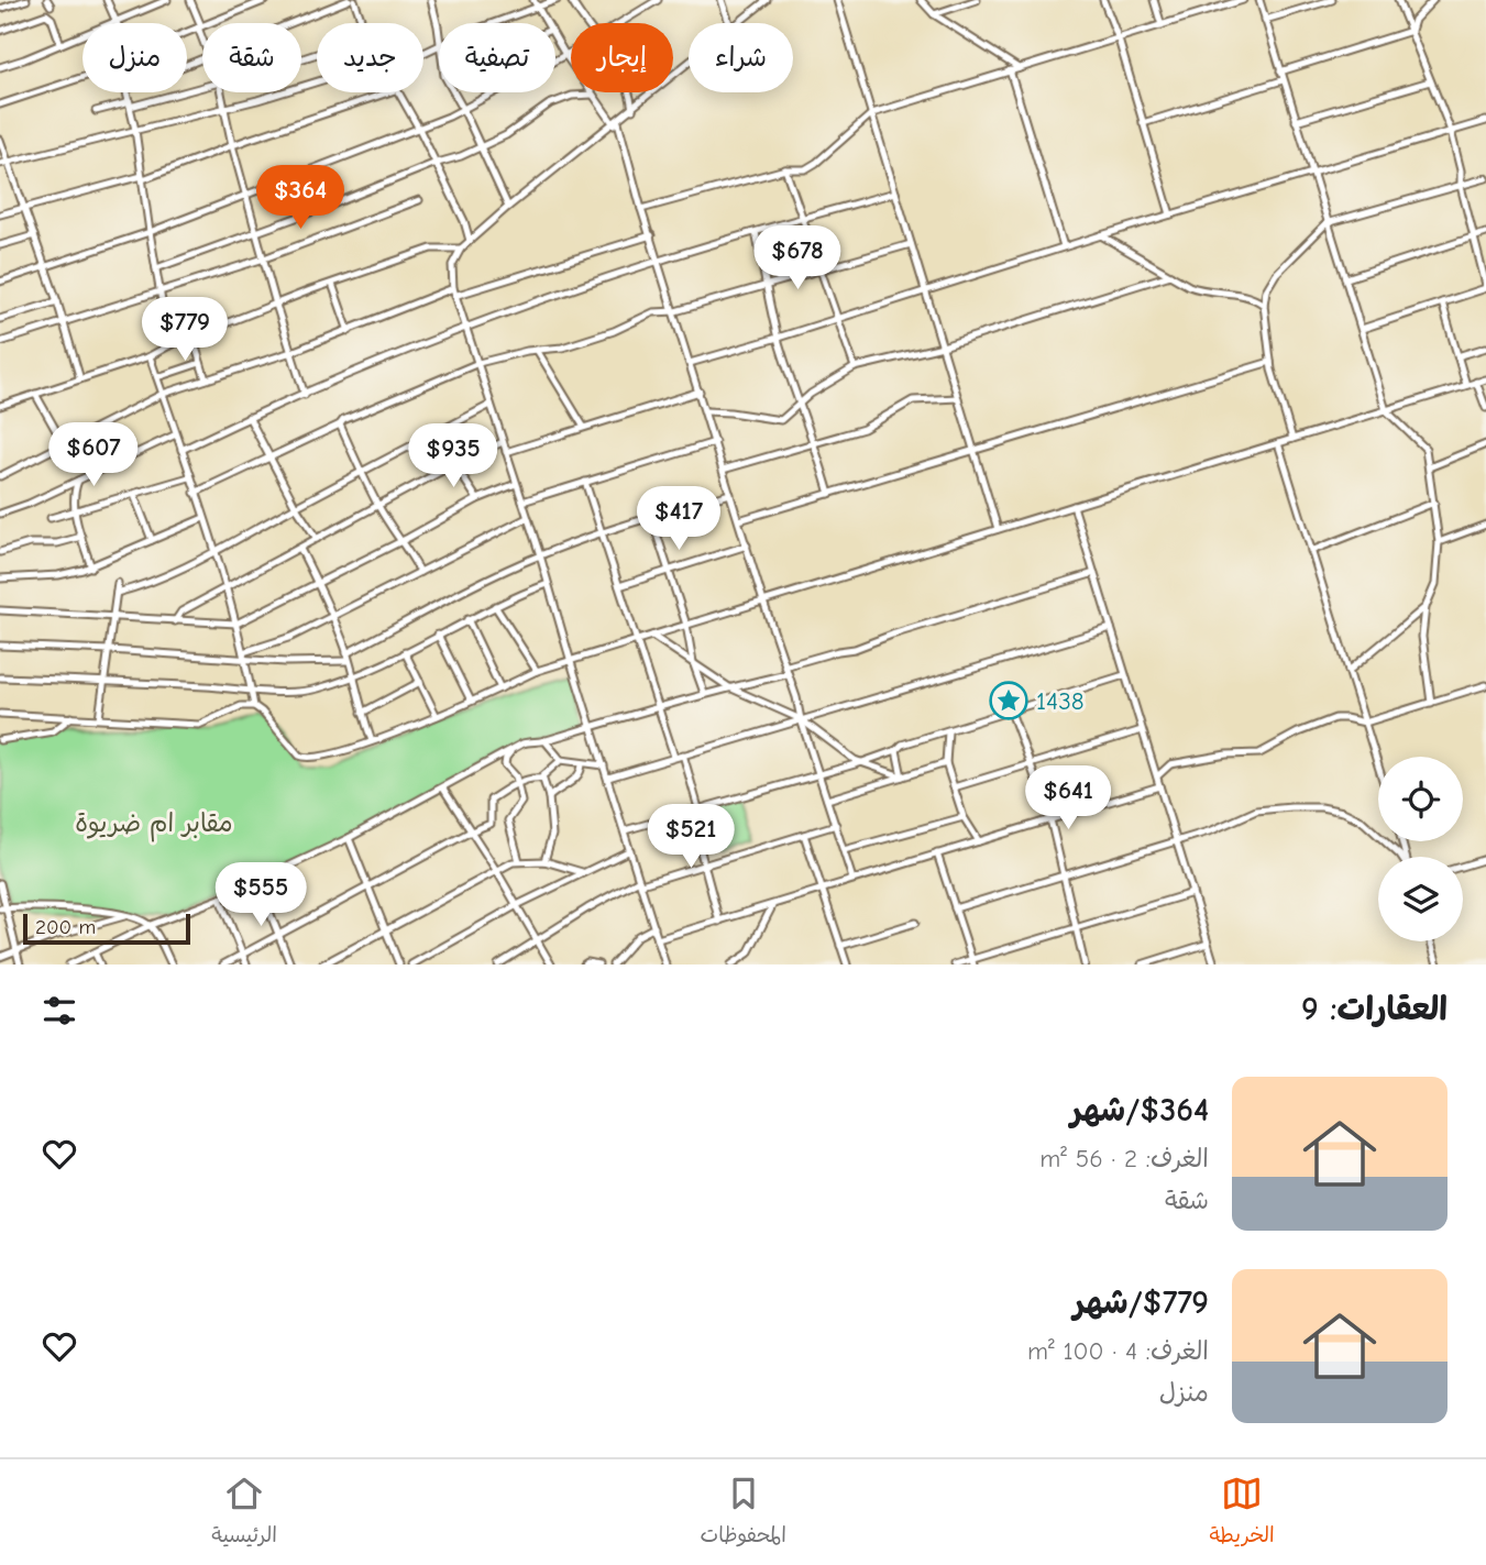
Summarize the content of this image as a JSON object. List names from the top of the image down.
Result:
{
  "parks": ["مقابر ام ضريوة"],
  "places": {
    "place": ["1438"]
  },
  "scale_bar": "200 m",
  "page": {
    "chip": [
      "شراء",
      "إيجار",
      "تصفية",
      "جديد",
      "شقة",
      "منزل"
    ],
    "price": [
      "$364",
      "$678",
      "$779",
      "$607",
      "$935",
      "$417",
      "$641",
      "$521",
      "$555"
    ],
    "scale": "200 m",
    "heading": "العقارات: 9",
    "list": [
      {
        "name": "$364/شهر",
        "note": "الغرف: 2 · 56 m² · شقة"
      },
      {
        "name": "$779/شهر",
        "note": "الغرف: 4 · 100 m² · منزل"
      }
    ],
    "tabs": ["الخريطة", "المحفوظات", "الرئيسية"]
  }
}
